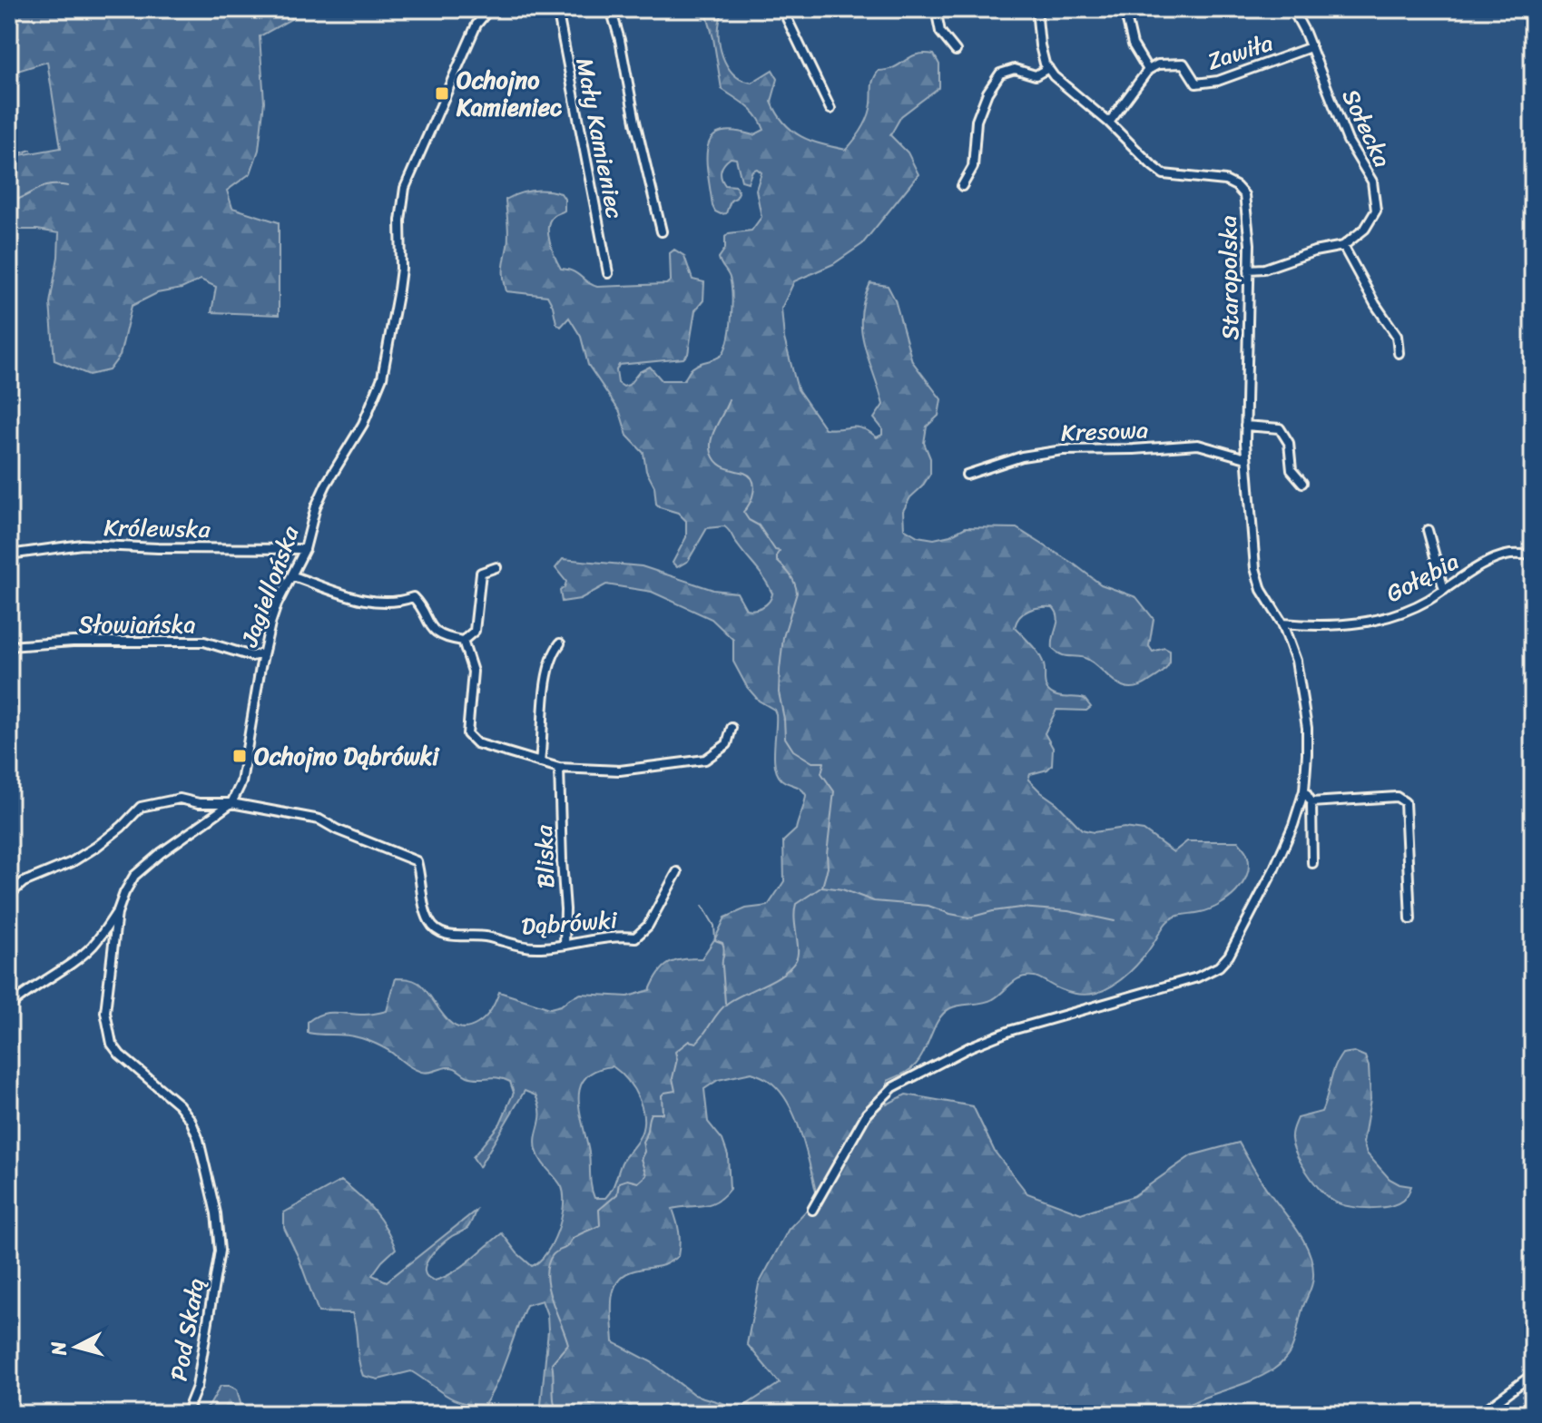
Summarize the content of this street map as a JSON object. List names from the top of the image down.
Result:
{
  "streets": {
    "street": [
      "Zawiła",
      "Sołecka",
      "Mały Kamieniec",
      "Staropolska",
      "Kresowa",
      "Królewska",
      "Gołębia",
      "Jagiellońska",
      "Słowiańska",
      "Bliska",
      "Dąbrówki",
      "Pod Skałą"
    ]
  },
  "crossings": [
    ["Zawiła", "Sołecka"],
    ["Staropolska", "Kresowa"],
    ["Staropolska", "Gołębia"],
    ["Królewska", "Jagiellońska"],
    ["Jagiellońska", "Słowiańska"],
    ["Jagiellońska", "Dąbrówki"],
    ["Bliska", "Dąbrówki"]
  ],
  "places": {
    "transit": ["Ochojno Kamieniec", "Ochojno Dąbrówki"]
  },
  "north": "left"
}
